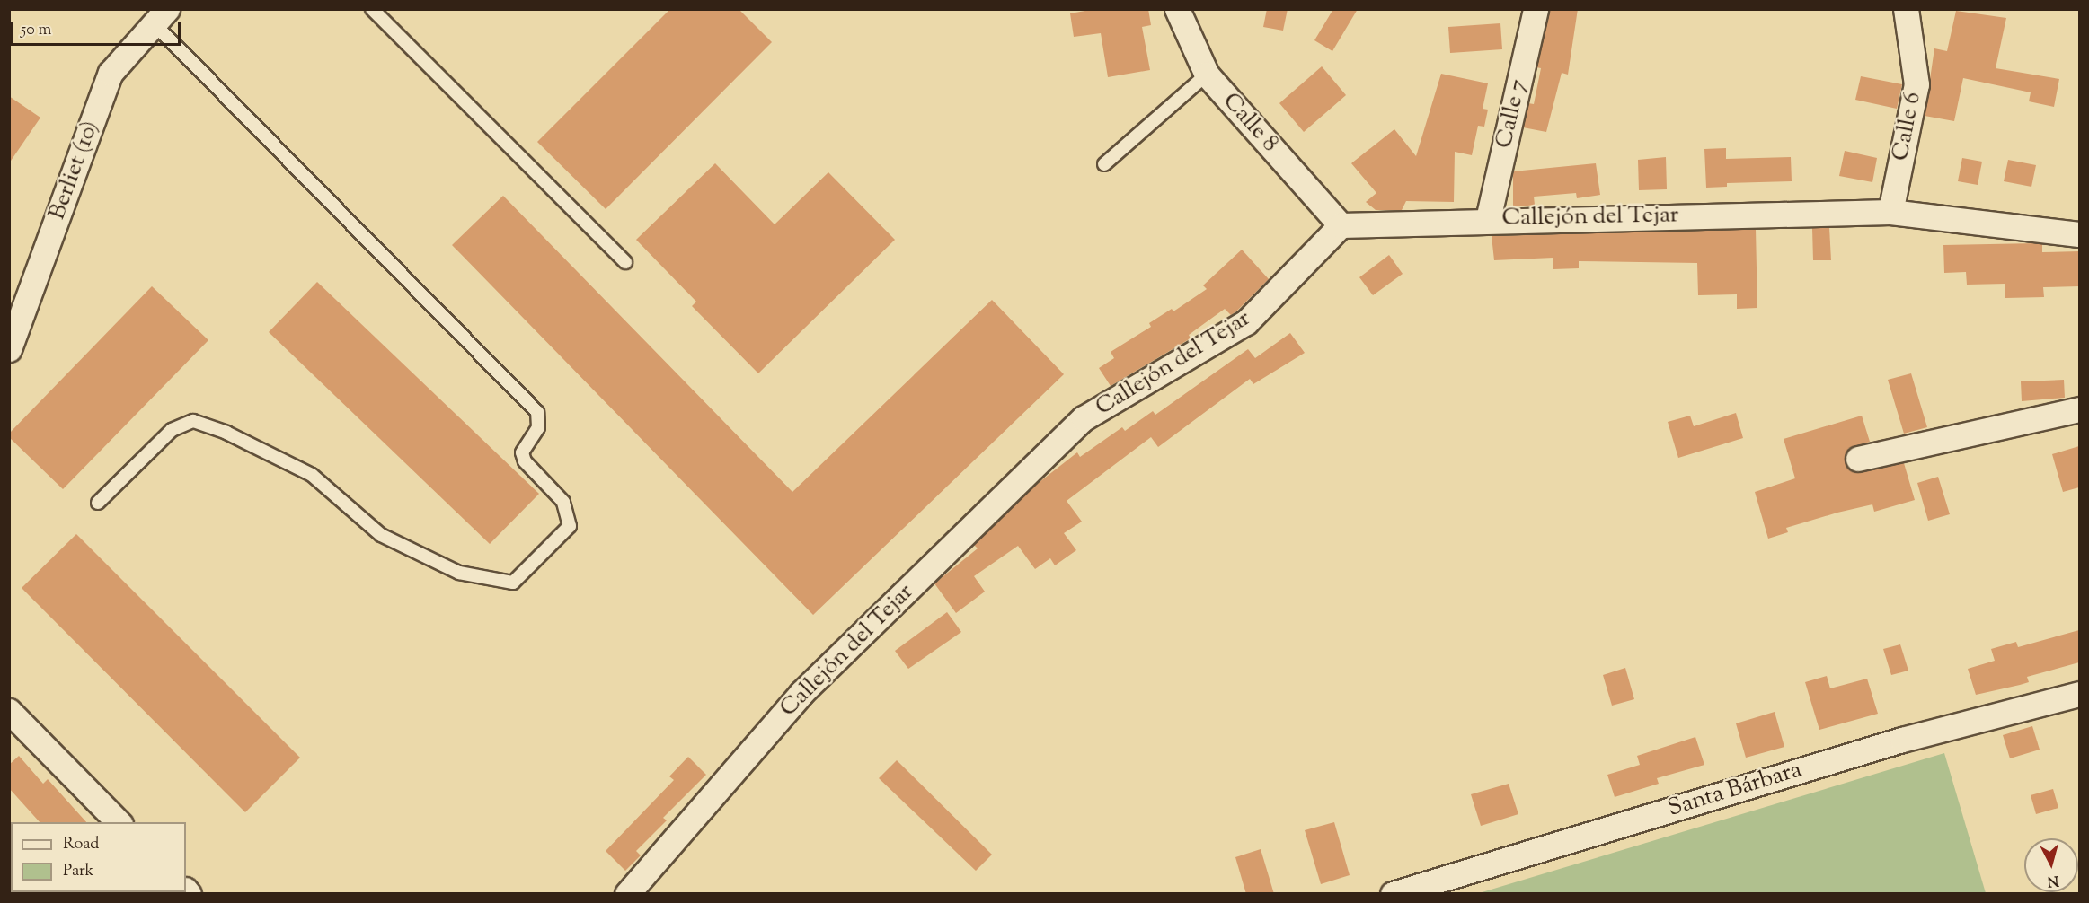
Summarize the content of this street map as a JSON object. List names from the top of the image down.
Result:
{
  "streets": {
    "street": [
      "Calle 7",
      "Calle 8",
      "Calle 6",
      "Berliet (10)",
      "Callejón del Tejar",
      "Santa Bárbara"
    ]
  },
  "crossings": [
    ["Calle 7", "Callejón del Tejar"],
    ["Calle 8", "Callejón del Tejar"],
    ["Calle 6", "Callejón del Tejar"]
  ],
  "legend": ["Road", "Park"],
  "scale_bar": "50 m",
  "north": "bottom"
}
